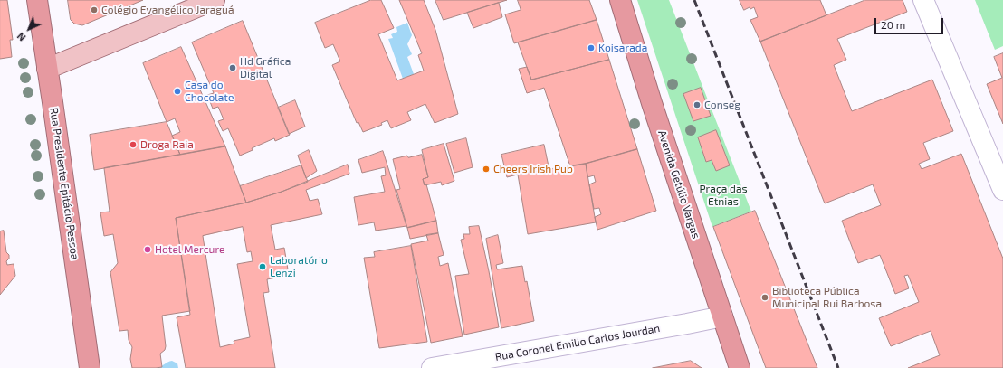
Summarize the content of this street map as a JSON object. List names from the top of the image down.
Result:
{
  "streets": {
    "highway": ["Rua Presidente Epitácio Pessoa", "Avenida Getúlio Vargas"],
    "street": ["Rua Coronel Emilio Carlos Jourdan"]
  },
  "crossings": [
    ["Avenida Getúlio Vargas", "Rua Coronel Emilio Carlos Jourdan"]
  ],
  "parks": ["Praça das Etnias"],
  "places": [
    "Colégio Evangélico Jaraguá",
    "Koisarada",
    "Hd Gráfica Digital",
    "Casa do Chocolate",
    "Conseg",
    "Droga Raia",
    "Cheers Irish Pub",
    "Hotel Mercure",
    "Laboratório Lenzi",
    "Biblioteca Pública Municipal Rui Barbosa"
  ],
  "scale_bar": "20 m",
  "north": "bottom left"
}
